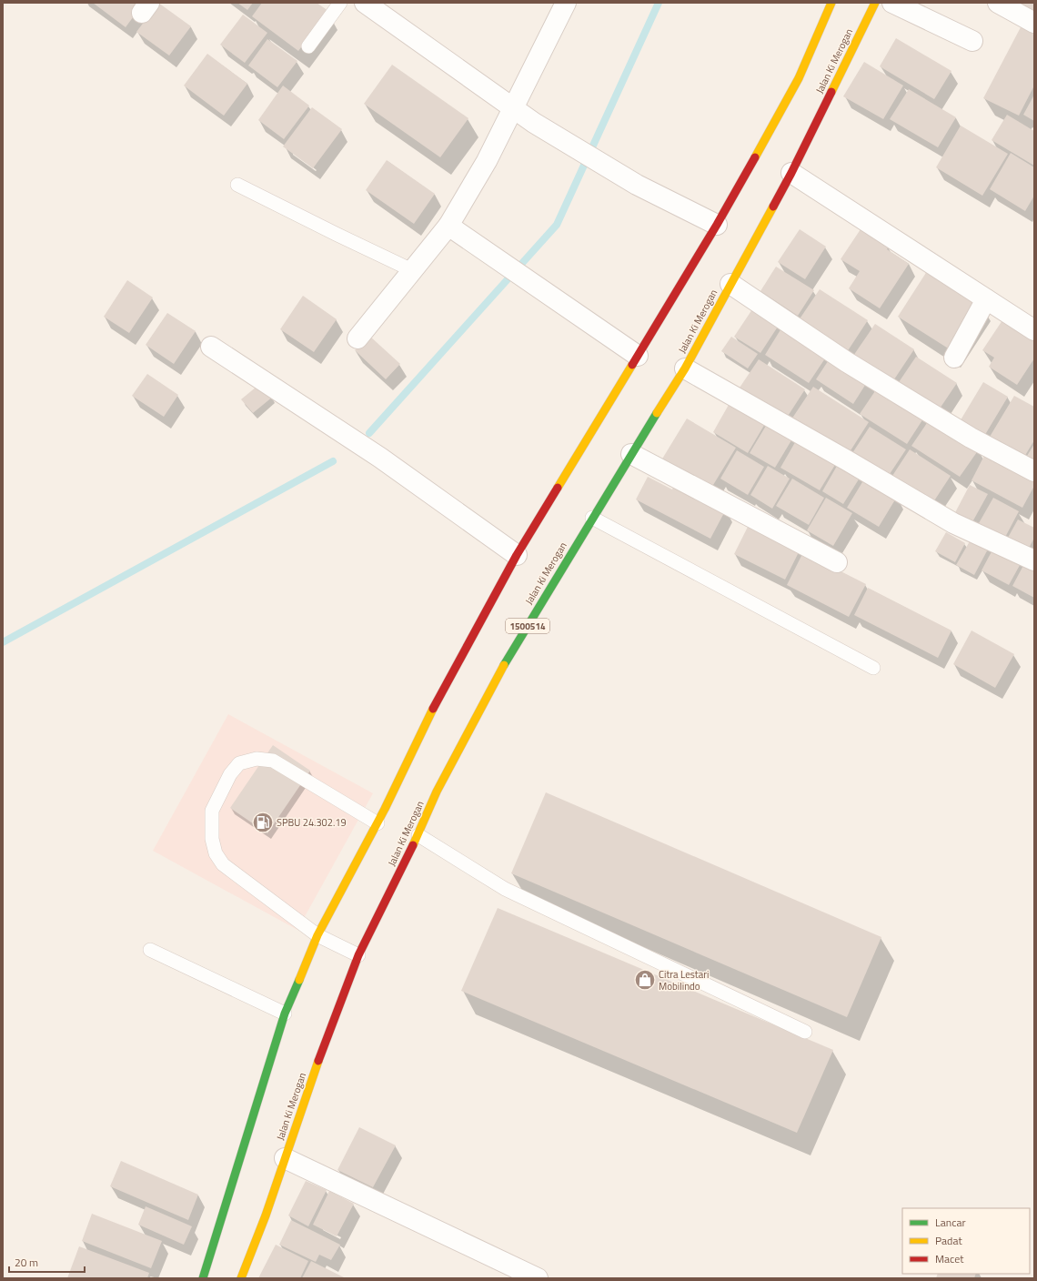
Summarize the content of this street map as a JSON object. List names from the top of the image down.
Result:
{
  "streets": {
    "highway": ["Jalan Ki Merogan", "1500514"]
  },
  "places": {
    "fuel station": ["SPBU 24.302.19"],
    "shop": ["Citra Lestari Mobilindo"]
  },
  "legend": ["Lancar", "Padat", "Macet"],
  "scale_bar": "20 m"
}
